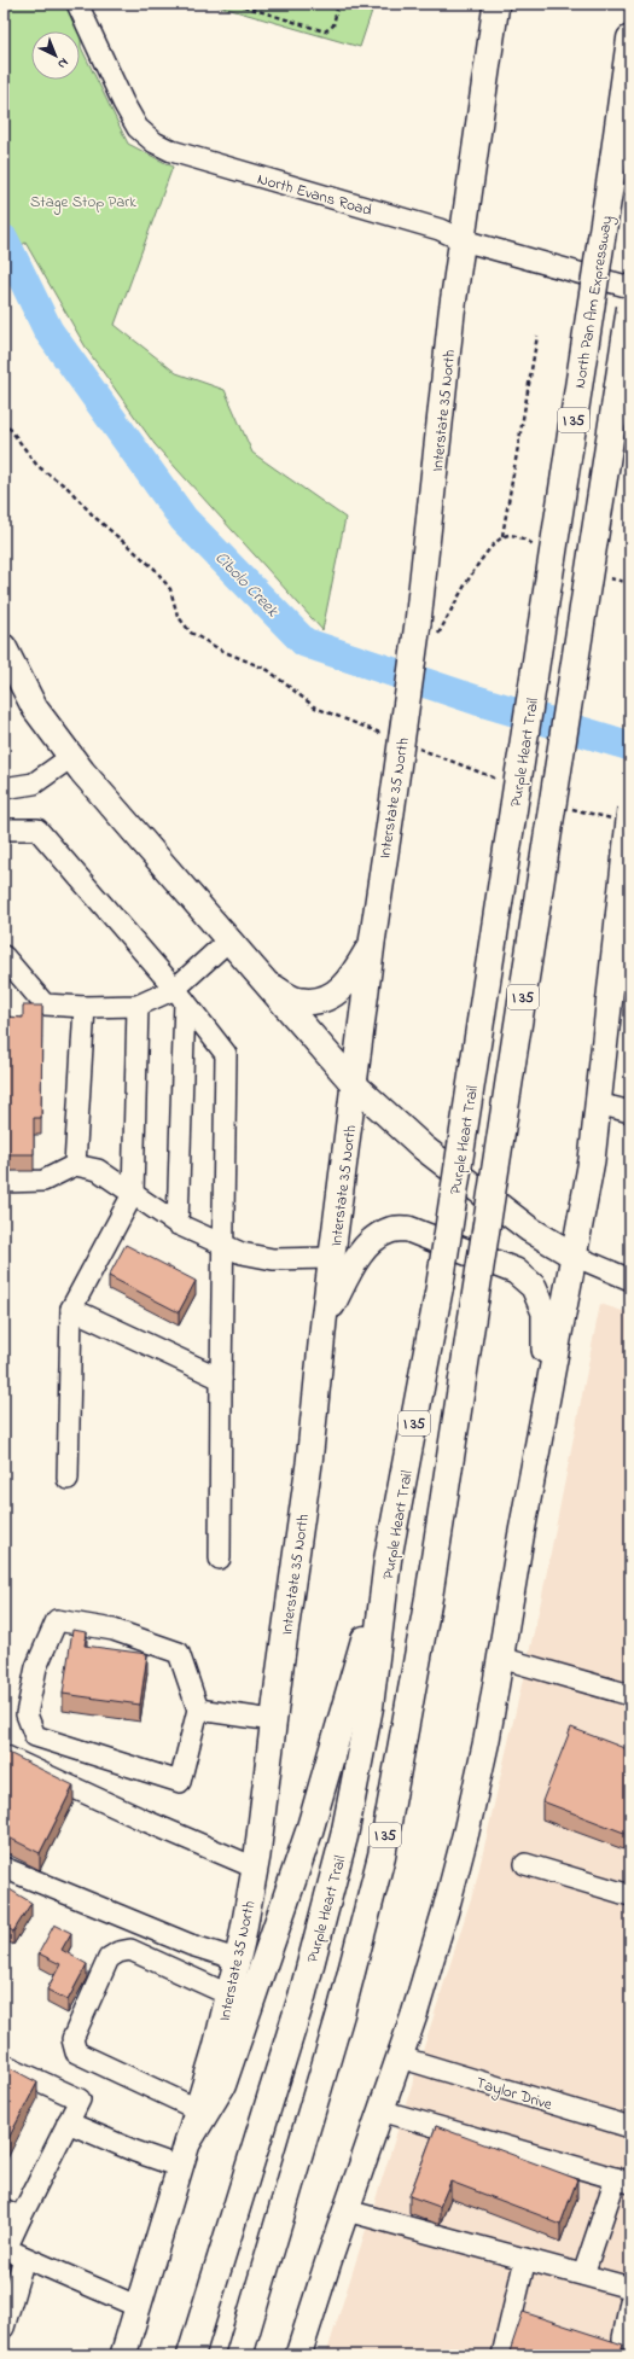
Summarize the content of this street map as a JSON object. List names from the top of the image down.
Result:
{
  "streets": {
    "highway": ["North Pan Am Expressway", "I 35", "Purple Heart Trail"],
    "main road": ["Interstate 35 North"],
    "street": ["North Evans Road", "Taylor Drive"]
  },
  "crossings": [
    ["North Evans Road", "Interstate 35 North"],
    ["North Pan Am Expressway", "Purple Heart Trail"]
  ],
  "water": ["Cibolo Creek"],
  "parks": ["Stage Stop Park"],
  "north": "bottom right"
}
